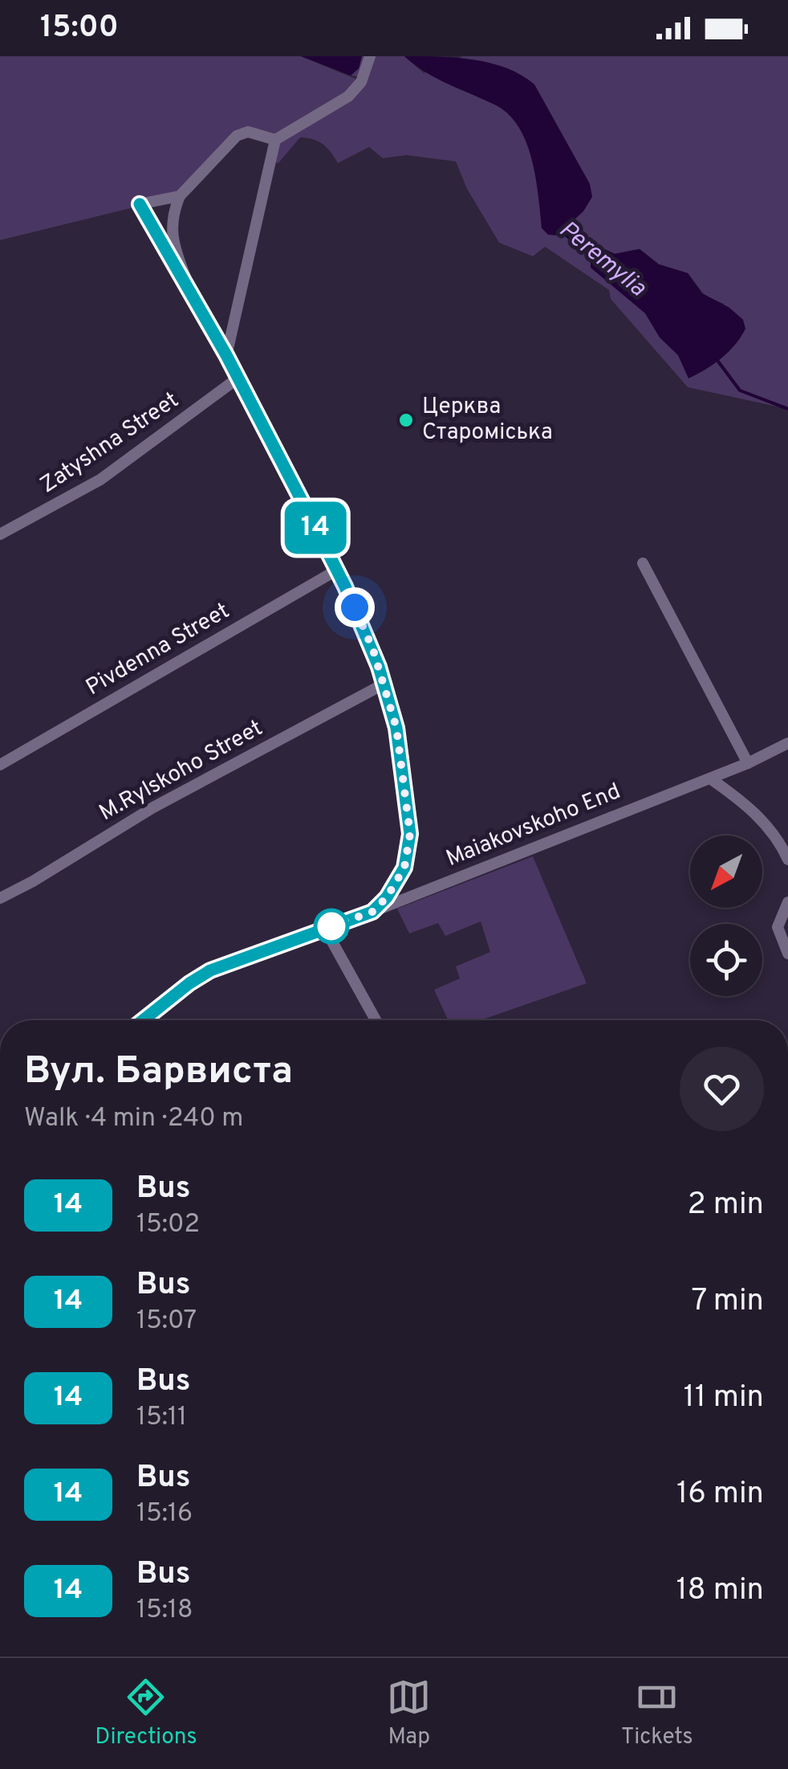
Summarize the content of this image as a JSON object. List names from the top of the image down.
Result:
{
  "streets": {
    "street": [
      "Zatyshna Street",
      "Pivdenna Street",
      "M.Rylskoho Street",
      "Maiakovskoho End"
    ]
  },
  "water": ["Peremylia"],
  "places": ["Церква Староміська"],
  "lines": ["bus line 14"],
  "north": "bottom left",
  "page": {
    "status": "15:00",
    "on_map": "14",
    "heading": ["Вул. Барвиста", "Walk · 4 min · 240 m"],
    "list": [
      {
        "mark": "14",
        "name": "Bus",
        "note": "15:02",
        "value": "2 min"
      },
      {
        "mark": "14",
        "name": "Bus",
        "note": "15:07",
        "value": "7 min"
      },
      {
        "mark": "14",
        "name": "Bus",
        "note": "15:11",
        "value": "11 min"
      },
      {
        "mark": "14",
        "name": "Bus",
        "note": "15:16",
        "value": "16 min"
      },
      {
        "mark": "14",
        "name": "Bus",
        "note": "15:18",
        "value": "18 min"
      }
    ],
    "tabs": ["Directions", "Map", "Tickets"]
  }
}
